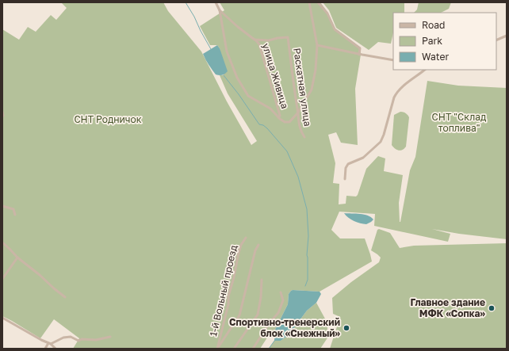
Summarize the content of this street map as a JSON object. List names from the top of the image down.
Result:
{
  "streets": {
    "street": ["улица Живица", "Раскатная улица", "1-й Вольный проезд"]
  },
  "crossings": [
    ["улица Живица", "Раскатная улица"]
  ],
  "parks": ["СНТ \"Склад топлива\"", "СНТ Родничок"],
  "places": ["Главное здание МФК «Сопка»", "Спортивно-тренерский блок «Снежный»"],
  "legend": ["Road", "Park", "Water"]
}
